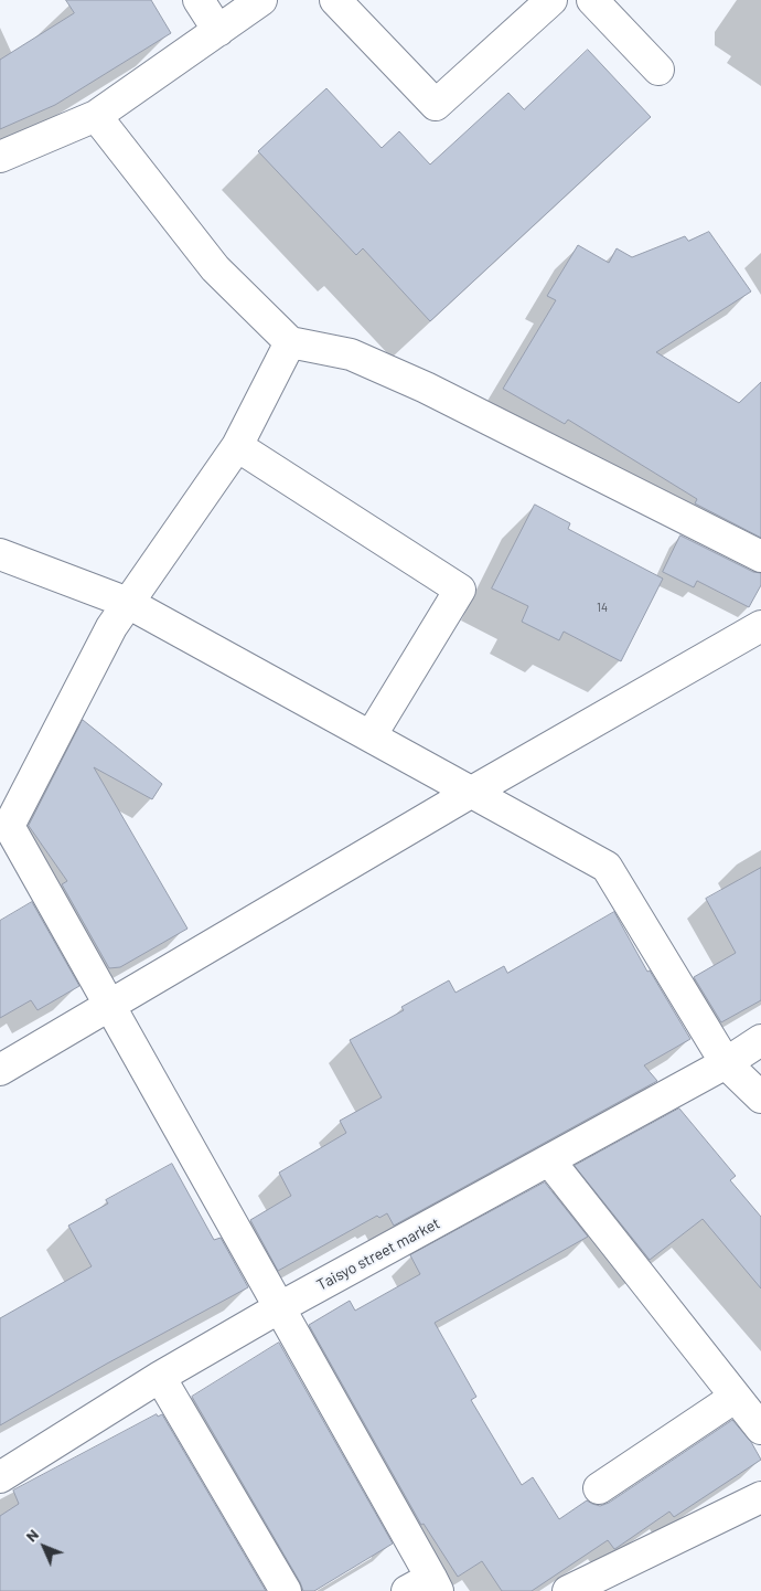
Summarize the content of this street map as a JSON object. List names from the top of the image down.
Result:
{
  "streets": {
    "street": ["Taisyo street market"]
  },
  "house_numbers": ["14"],
  "north": "top left"
}
